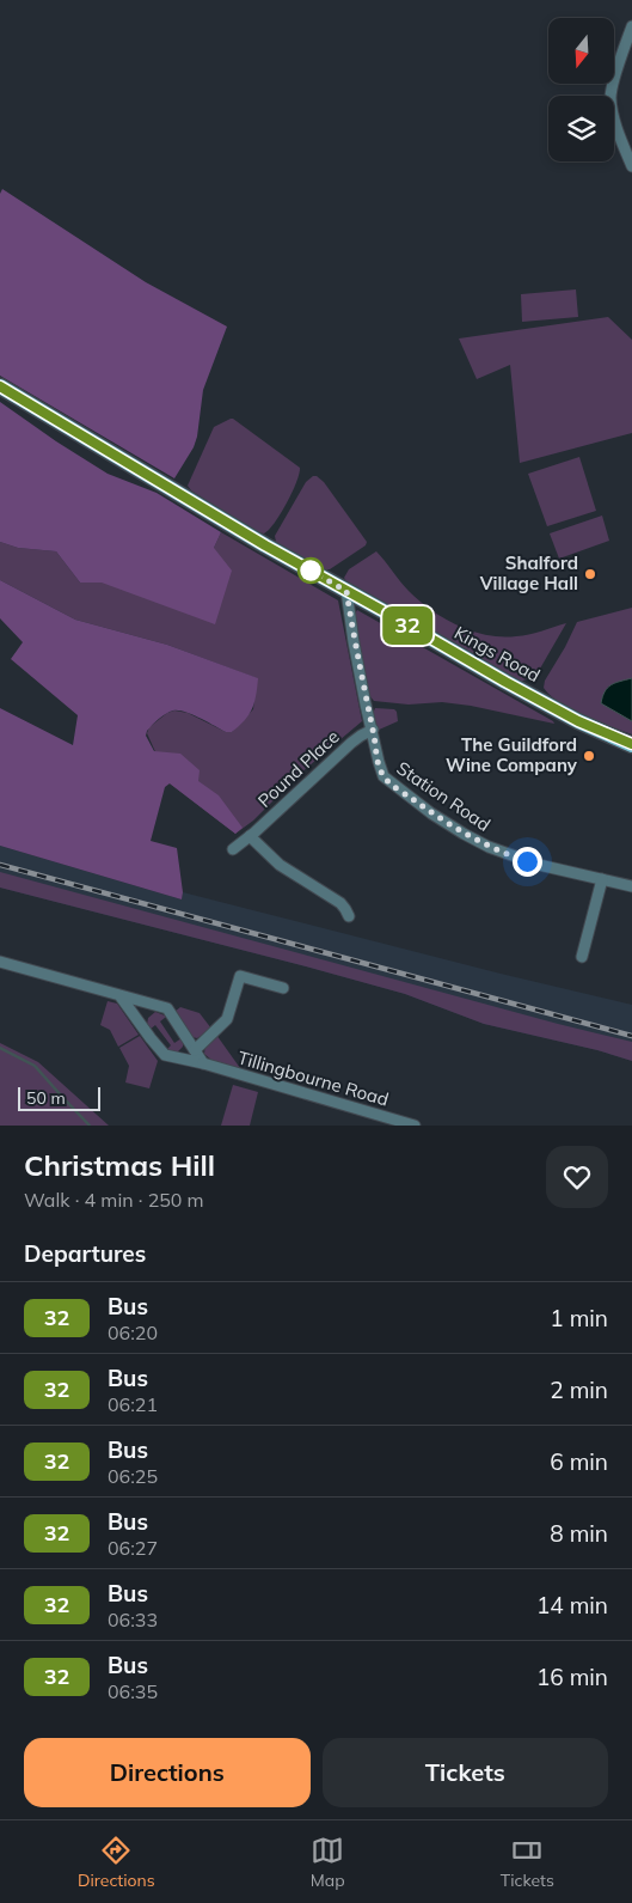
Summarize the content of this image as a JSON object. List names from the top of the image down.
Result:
{
  "streets": {
    "main road": ["Kings Road"],
    "street": ["Pound Place", "Station Road", "Tillingbourne Road"]
  },
  "crossings": [
    ["Kings Road", "Station Road"],
    ["Pound Place", "Station Road"]
  ],
  "places": ["Shalford Village Hall", "The Guildford Wine Company"],
  "lines": ["bus line 32"],
  "scale_bar": "50 m",
  "north": "bottom",
  "page": {
    "on_map": "32",
    "scale": "50 m",
    "heading": [
      ["Christmas Hill", "Walk · 4 min · 250 m"],
      "Departures"
    ],
    "list": [
      {
        "mark": "32",
        "name": "Bus",
        "note": "06:20",
        "value": "1 min"
      },
      {
        "mark": "32",
        "name": "Bus",
        "note": "06:21",
        "value": "2 min"
      },
      {
        "mark": "32",
        "name": "Bus",
        "note": "06:25",
        "value": "6 min"
      },
      {
        "mark": "32",
        "name": "Bus",
        "note": "06:27",
        "value": "8 min"
      },
      {
        "mark": "32",
        "name": "Bus",
        "note": "06:33",
        "value": "14 min"
      },
      {
        "mark": "32",
        "name": "Bus",
        "note": "06:35",
        "value": "16 min"
      }
    ],
    "buttons": ["Directions", "Tickets"],
    "tabs": ["Directions", "Map", "Tickets"]
  }
}
